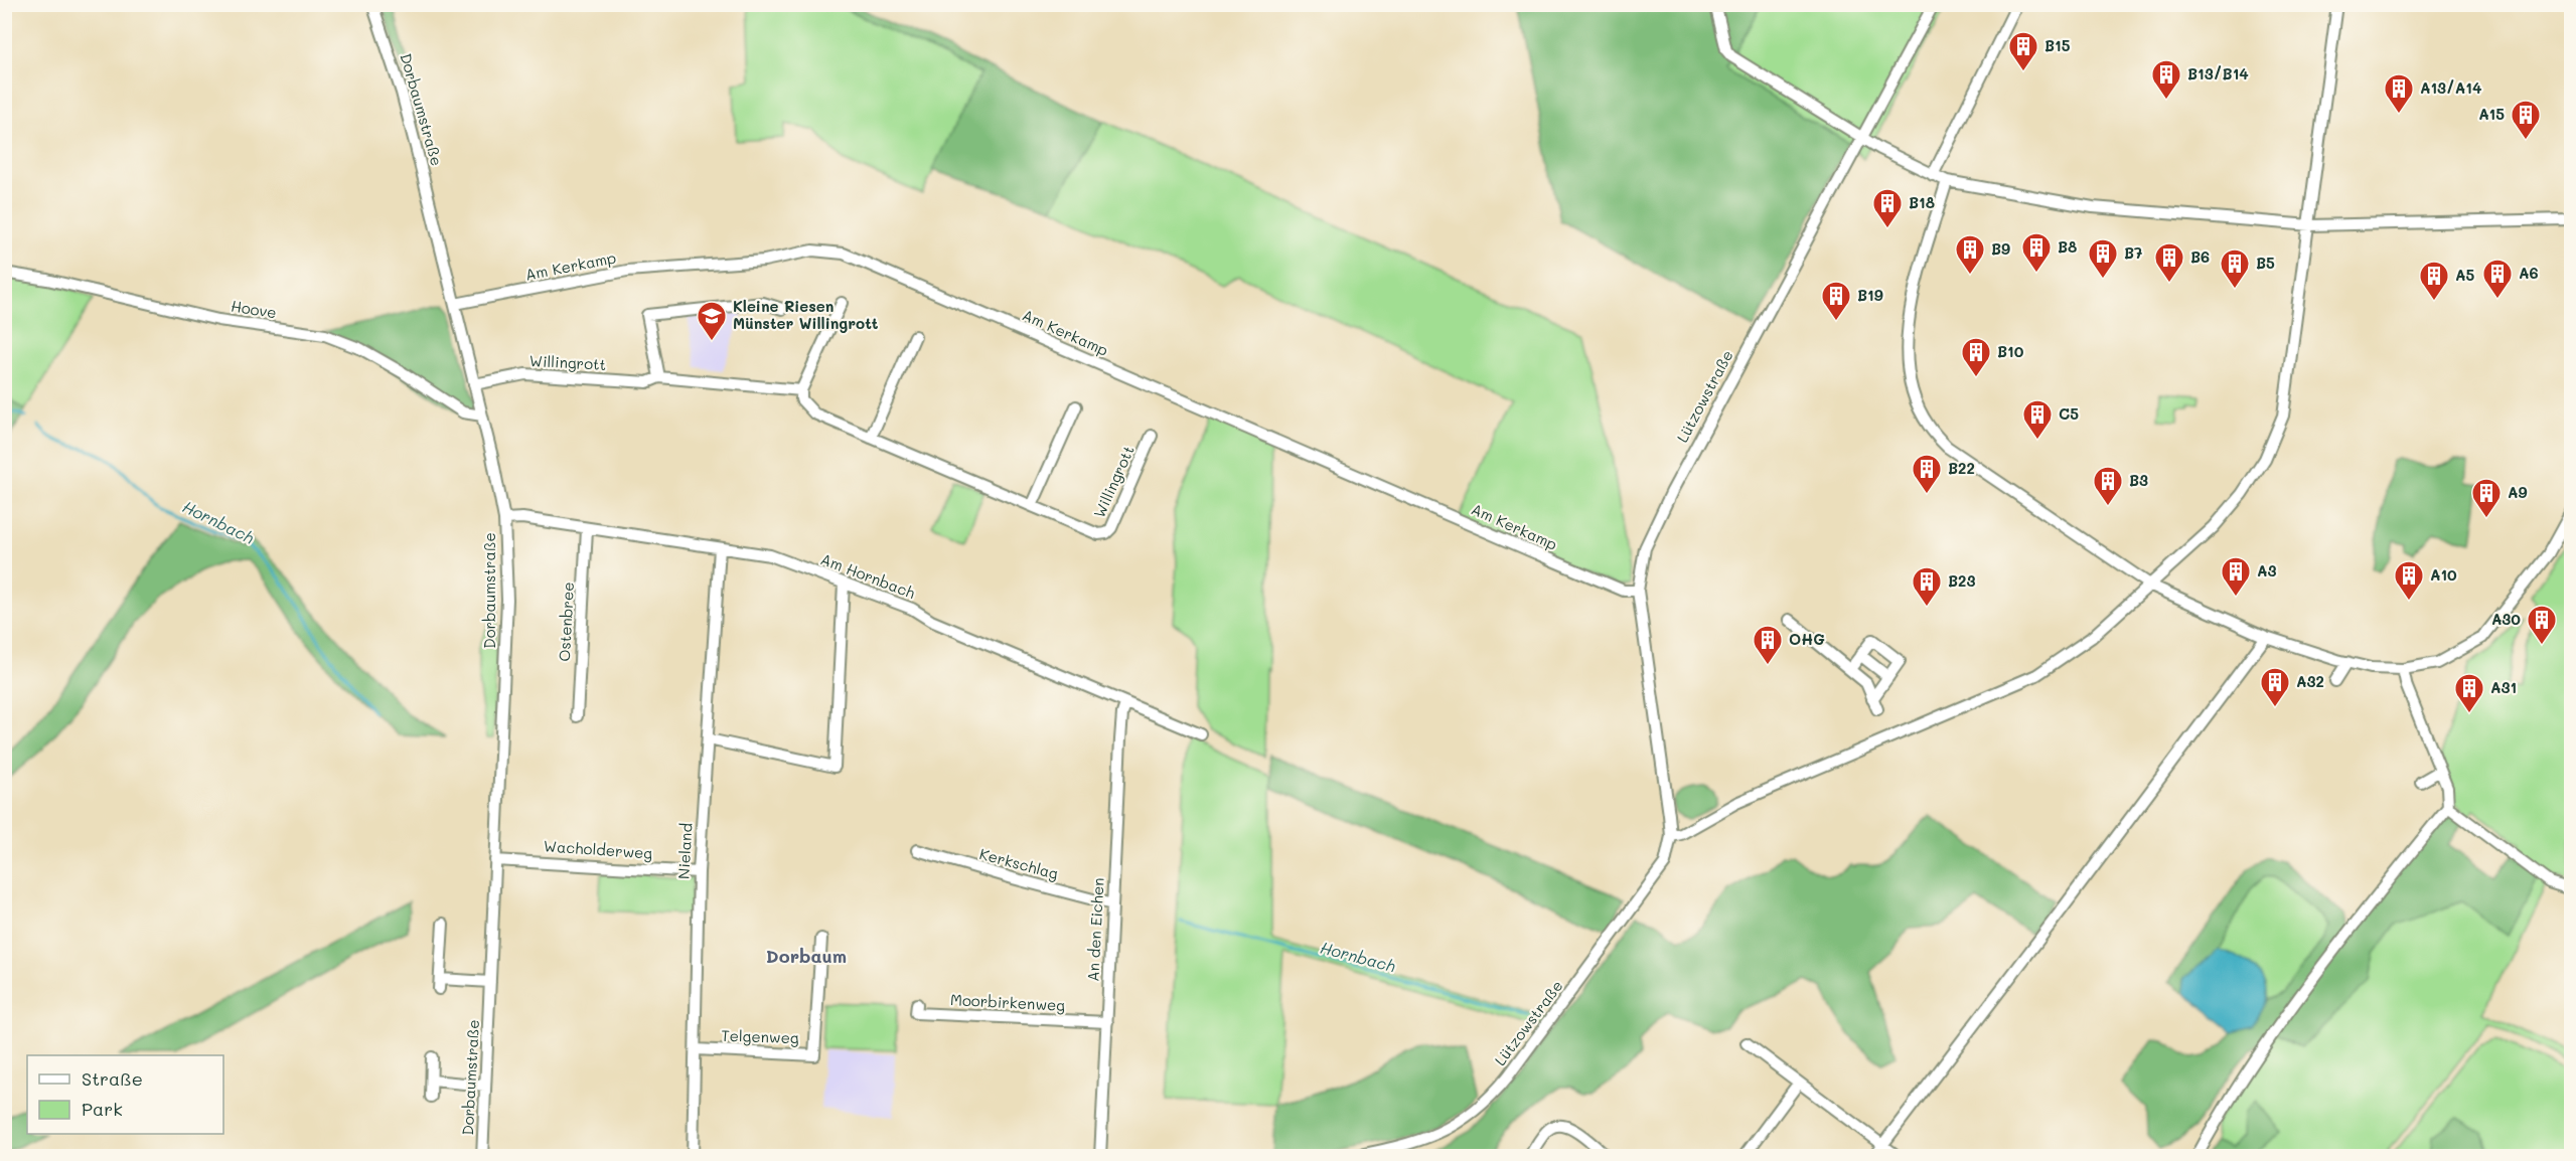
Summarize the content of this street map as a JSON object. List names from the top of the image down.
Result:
{
  "streets": {
    "street": [
      "Dorbaumstraße",
      "Am Kerkamp",
      "Hoove",
      "Willingrott",
      "Lützowstraße",
      "Am Hornbach",
      "Ostenbree",
      "Wacholderweg",
      "Nieland",
      "Kerkschlag",
      "An den Eichen",
      "Moorbirkenweg",
      "Telgenweg"
    ]
  },
  "crossings": [
    ["Dorbaumstraße", "Am Kerkamp"],
    ["Dorbaumstraße", "Hoove"],
    ["Dorbaumstraße", "Willingrott"],
    ["Dorbaumstraße", "Am Hornbach"],
    ["Dorbaumstraße", "Wacholderweg"],
    ["Am Kerkamp", "Lützowstraße"],
    ["Am Hornbach", "Ostenbree"],
    ["Am Hornbach", "Nieland"],
    ["Am Hornbach", "An den Eichen"],
    ["Wacholderweg", "Nieland"],
    ["Nieland", "Telgenweg"],
    ["Kerkschlag", "An den Eichen"],
    ["An den Eichen", "Moorbirkenweg"]
  ],
  "districts": ["Dorbaum"],
  "water": ["Hornbach"],
  "places": {
    "building": [
      "B15",
      "B13/B14",
      "A13/A14",
      "A15",
      "B18",
      "B8",
      "B9",
      "B7",
      "B6",
      "B5",
      "A6",
      "A5",
      "B19",
      "B10",
      "C5",
      "B22",
      "B3",
      "A9",
      "A3",
      "A10",
      "B23",
      "A30",
      "OHG",
      "A32",
      "A31"
    ],
    "school or university": ["Kleine Riesen Münster Willingrott"]
  },
  "legend": ["Straße", "Park"]
}
